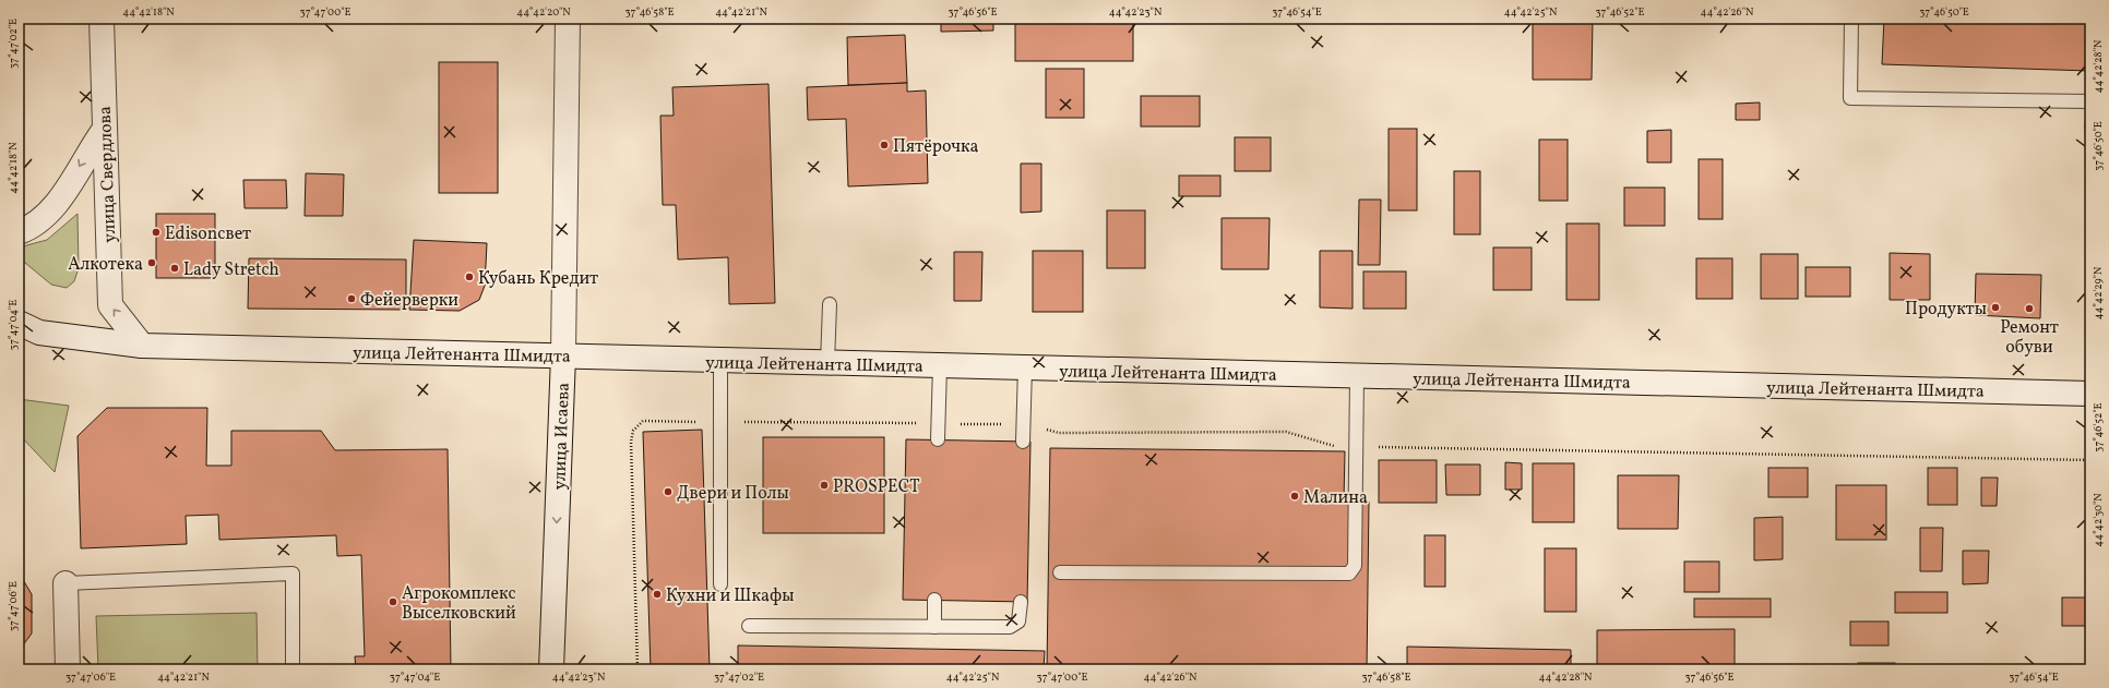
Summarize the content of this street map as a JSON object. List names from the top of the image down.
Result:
{
  "streets": {
    "street": ["улица Свердлова", "улица Лейтенанта Шмидта", "улица Исаева"]
  },
  "crossings": [
    ["улица Свердлова", "улица Лейтенанта Шмидта"],
    ["улица Лейтенанта Шмидта", "улица Исаева"]
  ],
  "one_way": ["улица Свердлова", "улица Исаева"],
  "places": [
    "Пятёрочка",
    "Edisonсвет",
    "Алкотека",
    "Lady Stretch",
    "Кубань Кредит",
    "Фейерверки",
    "Продукты",
    "Ремонт обуви",
    "PROSPECT",
    "Двери и Полы",
    "Малина",
    "Кухни и Шкафы",
    "Агрокомплекс Выселковский"
  ],
  "coordinates": [
    "44°42'18\"N",
    "37°47'00\"E",
    "44°42'20\"N",
    "37°46'58\"E",
    "44°42'21\"N",
    "37°46'56\"E",
    "44°42'23\"N",
    "37°46'54\"E",
    "44°42'25\"N",
    "37°46'52\"E",
    "44°42'26\"N",
    "37°46'50\"E",
    "37°47'02\"E",
    "44°42'28\"N",
    "44°42'29\"N",
    "37°47'04\"E",
    "44°42'30\"N",
    "37°47'06\"E"
  ]
}
